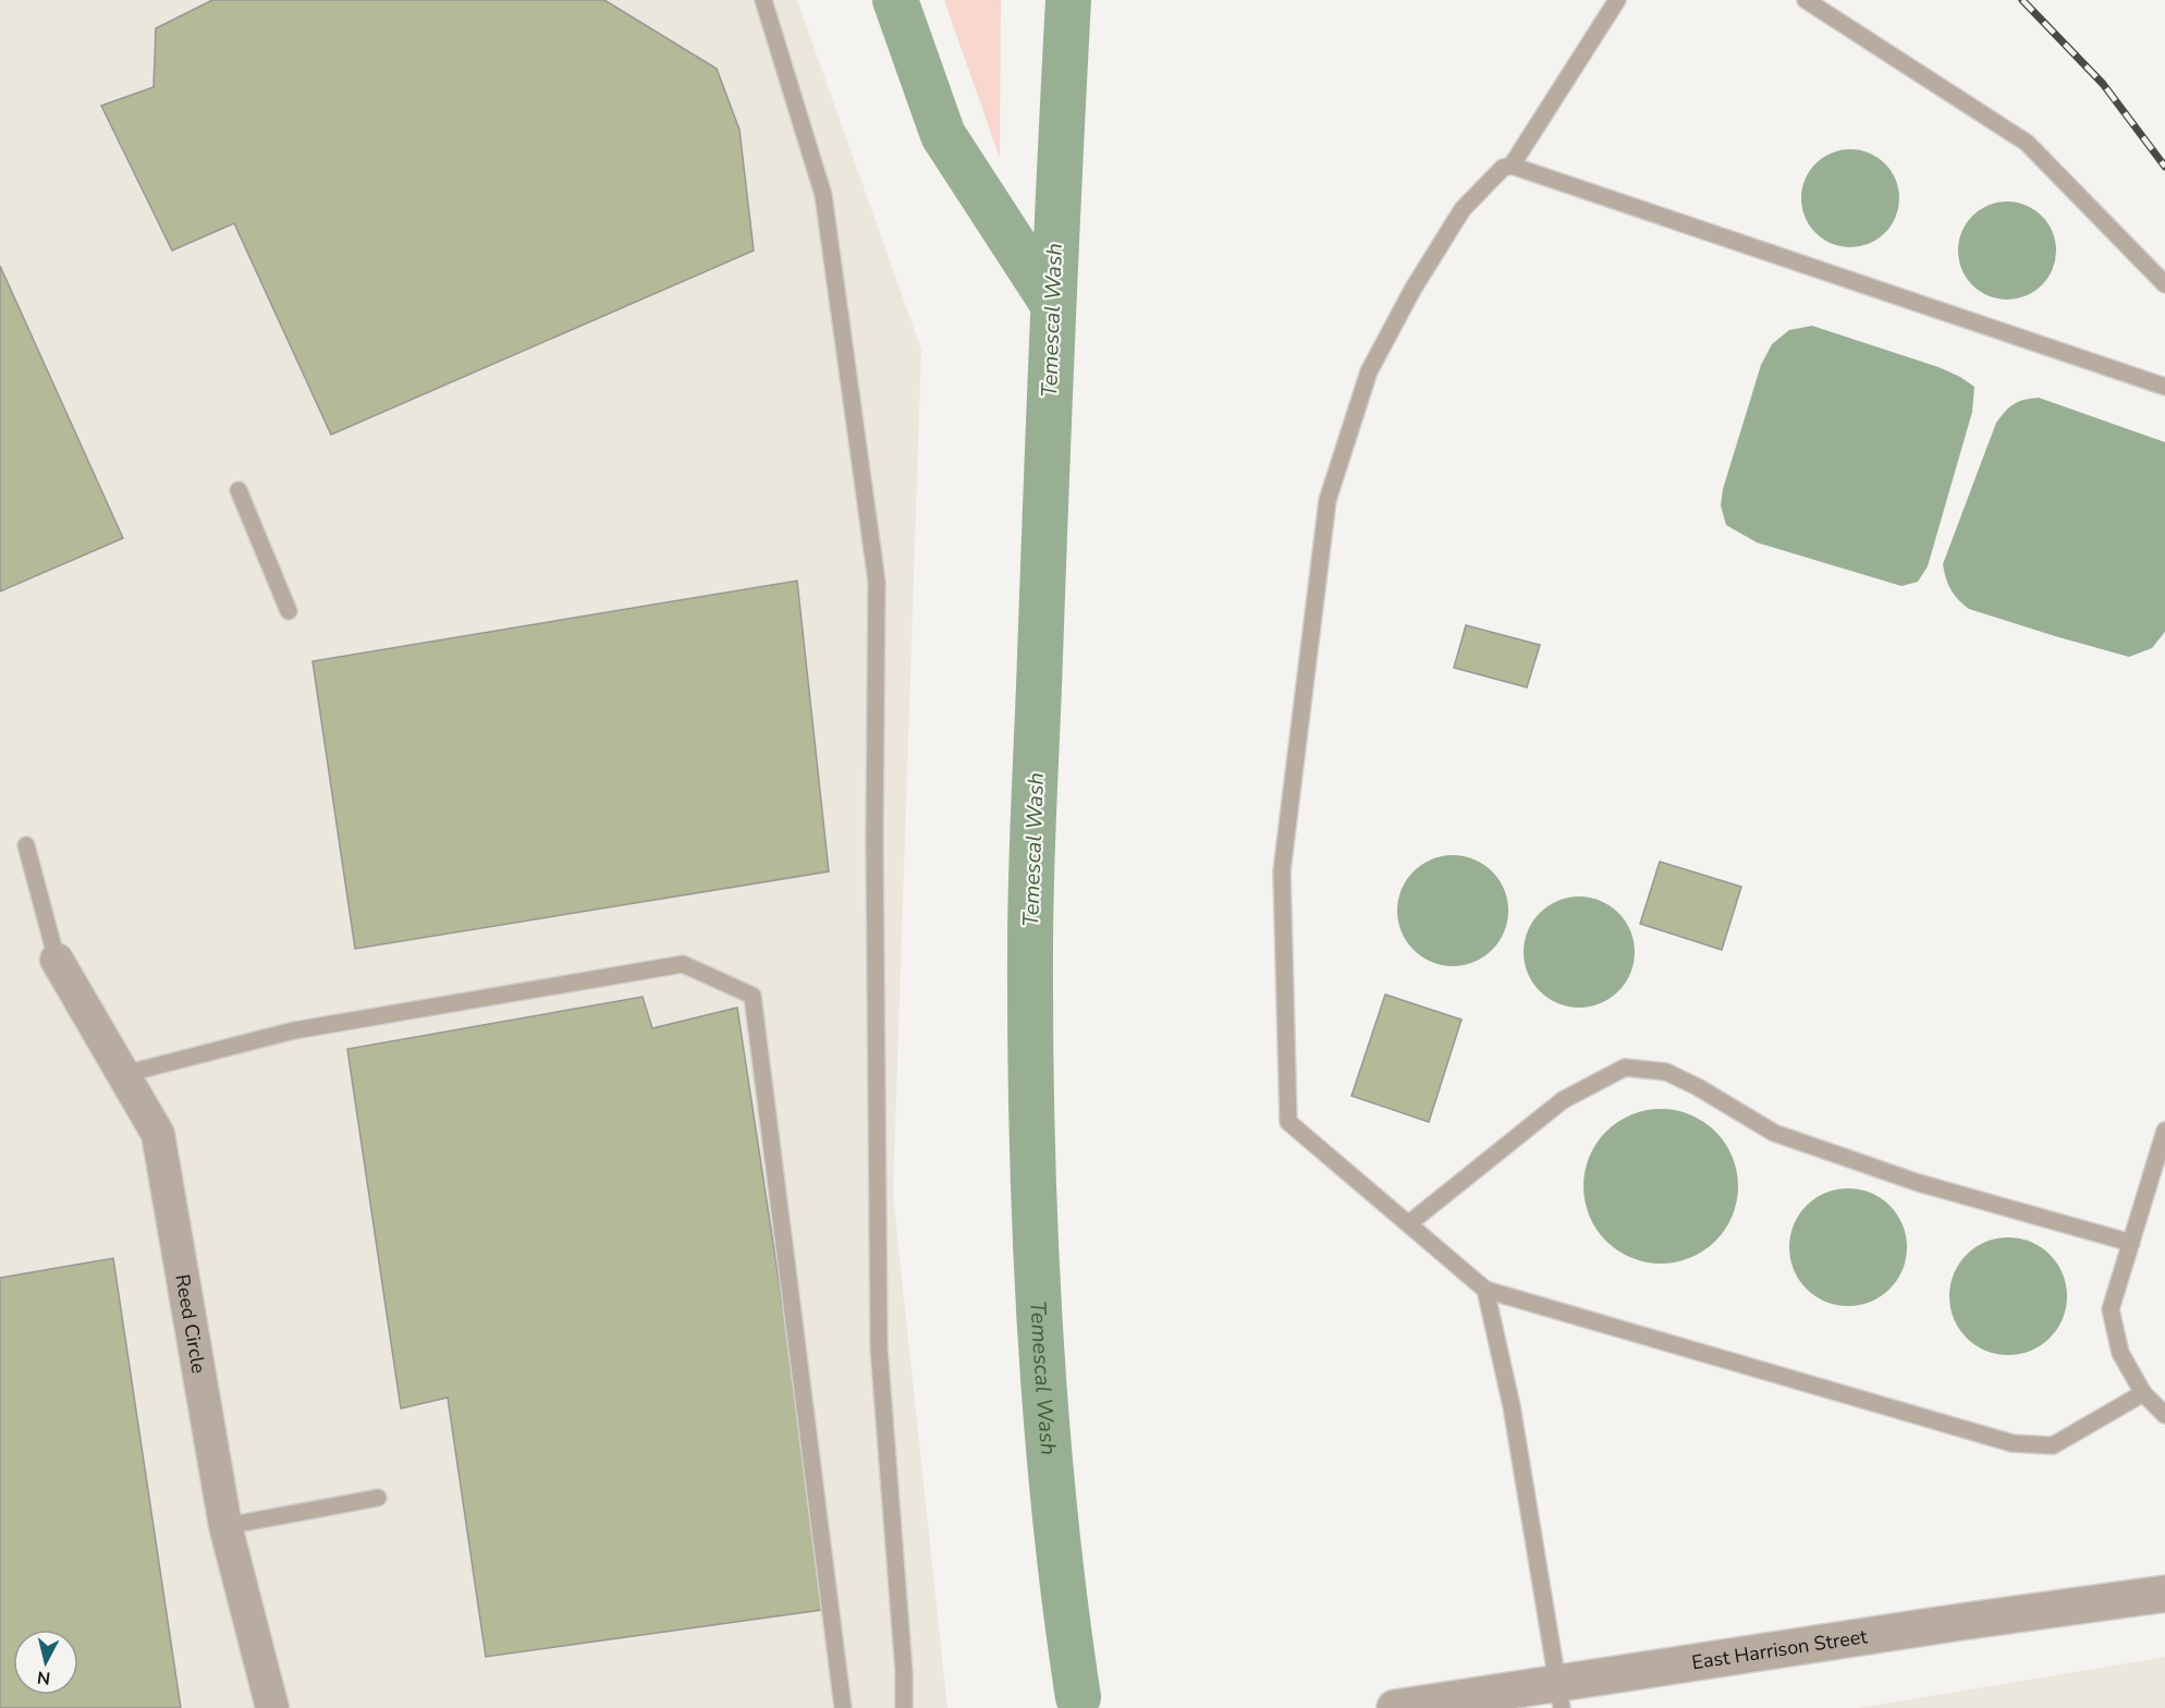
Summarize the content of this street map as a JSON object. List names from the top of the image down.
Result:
{
  "streets": {
    "street": ["Reed Circle", "East Harrison Street"]
  },
  "water": ["Temescal Wash"],
  "north": "bottom"
}
